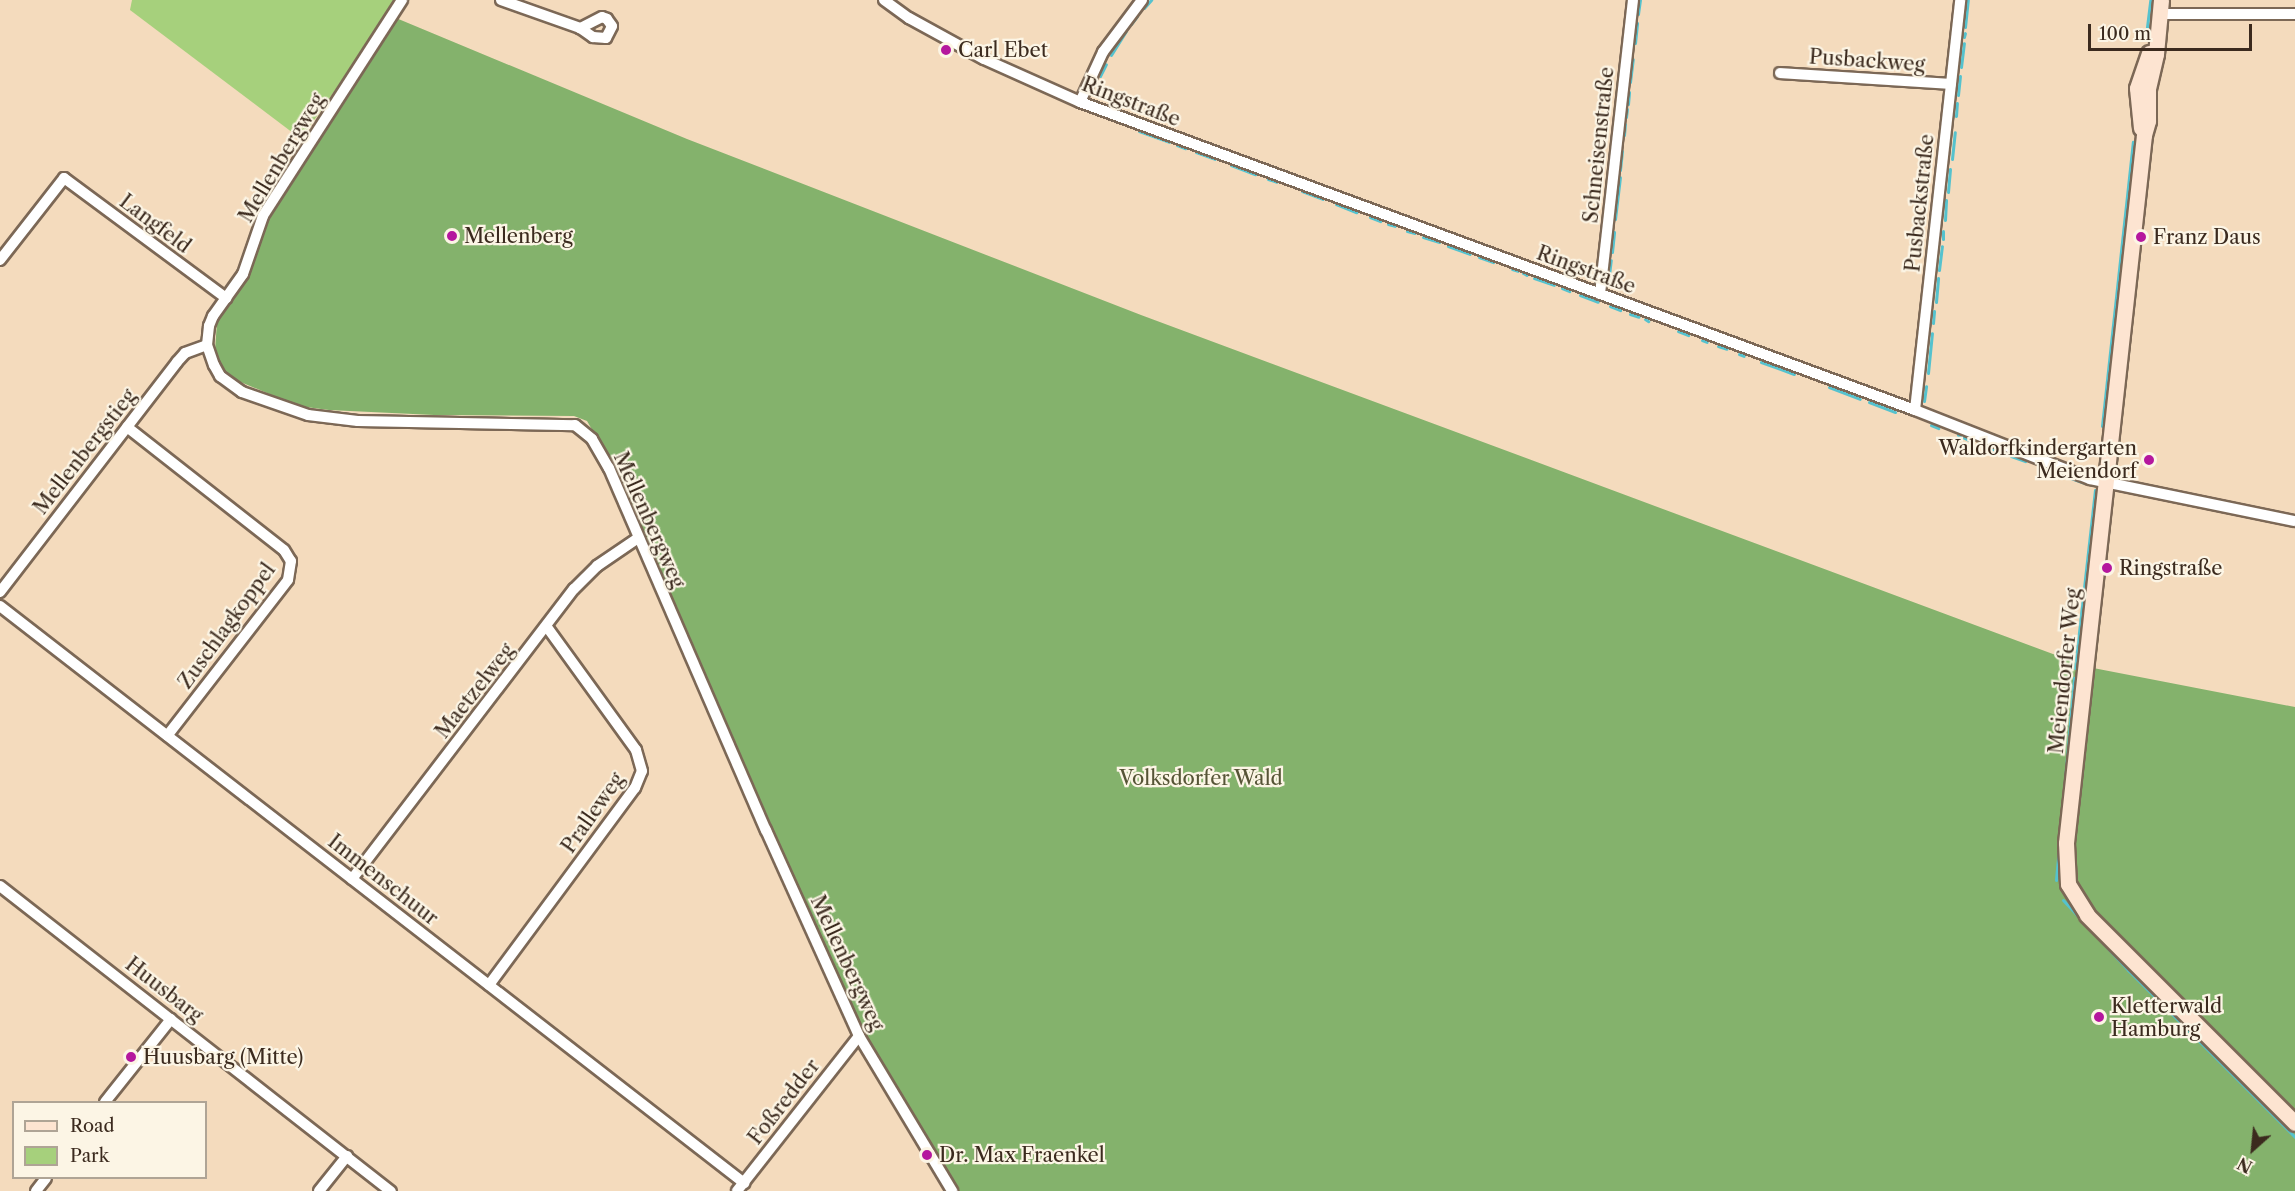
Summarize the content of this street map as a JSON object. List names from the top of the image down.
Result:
{
  "streets": {
    "street": [
      "Pusbackweg",
      "Ringstraße",
      "Schneisenstraße",
      "Mellenbergweg",
      "Pusbackstraße",
      "Langfeld",
      "Mellenbergstieg",
      "Zuschlagkoppel",
      "Meiendorfer Weg",
      "Maetzelweg",
      "Pralleweg",
      "Immenschuur",
      "Huusbarg",
      "Foßredder"
    ]
  },
  "crossings": [
    ["Pusbackweg", "Pusbackstraße"],
    ["Ringstraße", "Schneisenstraße"],
    ["Ringstraße", "Pusbackstraße"],
    ["Ringstraße", "Meiendorfer Weg"],
    ["Mellenbergweg", "Langfeld"],
    ["Mellenbergweg", "Mellenbergstieg"],
    ["Mellenbergweg", "Maetzelweg"],
    ["Mellenbergweg", "Foßredder"],
    ["Mellenbergstieg", "Zuschlagkoppel"],
    ["Zuschlagkoppel", "Immenschuur"],
    ["Maetzelweg", "Pralleweg"],
    ["Maetzelweg", "Immenschuur"],
    ["Pralleweg", "Immenschuur"],
    ["Immenschuur", "Foßredder"]
  ],
  "parks": ["Volksdorfer Wald"],
  "places": [
    "Carl Ebet",
    "Mellenberg",
    "Franz Daus",
    "Waldorfkindergarten Meiendorf",
    "Ringstraße",
    "Kletterwald Hamburg",
    "Huusbarg (Mitte)",
    "Dr. Max Fraenkel"
  ],
  "legend": ["Road", "Park"],
  "scale_bar": "100 m",
  "north": "bottom left"
}
